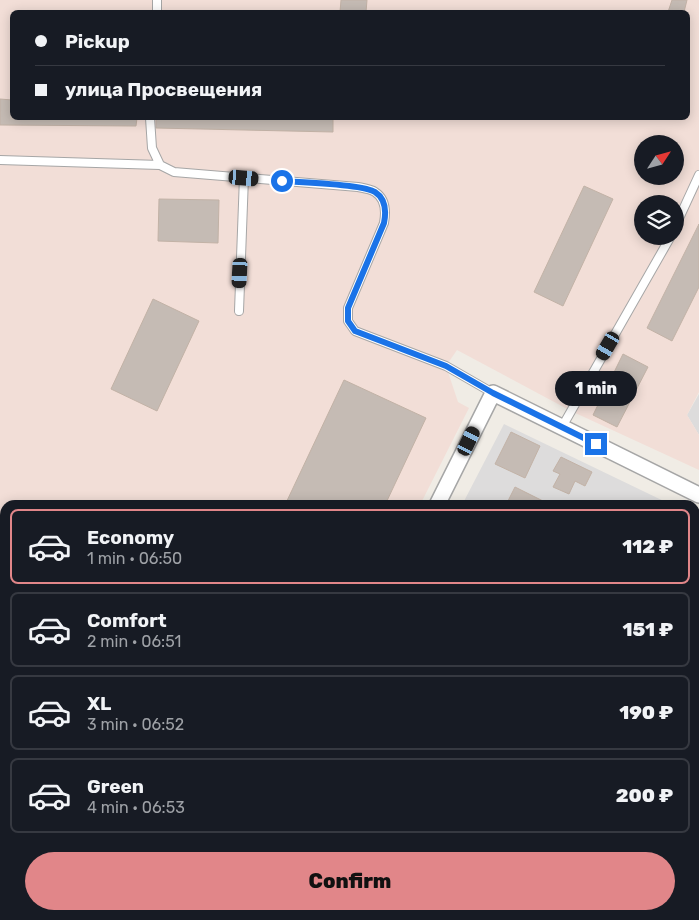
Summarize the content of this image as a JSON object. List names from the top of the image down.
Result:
{
  "north": "top right",
  "page": {
    "banner": ["Pickup", "улица Просвещения"],
    "bubble": "1 min",
    "list": [
      {
        "name": "Economy",
        "note": "1 min · 06:50",
        "value": "112 ₽"
      },
      {
        "name": "Comfort",
        "note": "2 min · 06:51",
        "value": "151 ₽"
      },
      {
        "name": "XL",
        "note": "3 min · 06:52",
        "value": "190 ₽"
      },
      {
        "name": "Green",
        "note": "4 min · 06:53",
        "value": "200 ₽"
      }
    ],
    "buttons": "Confirm"
  }
}
